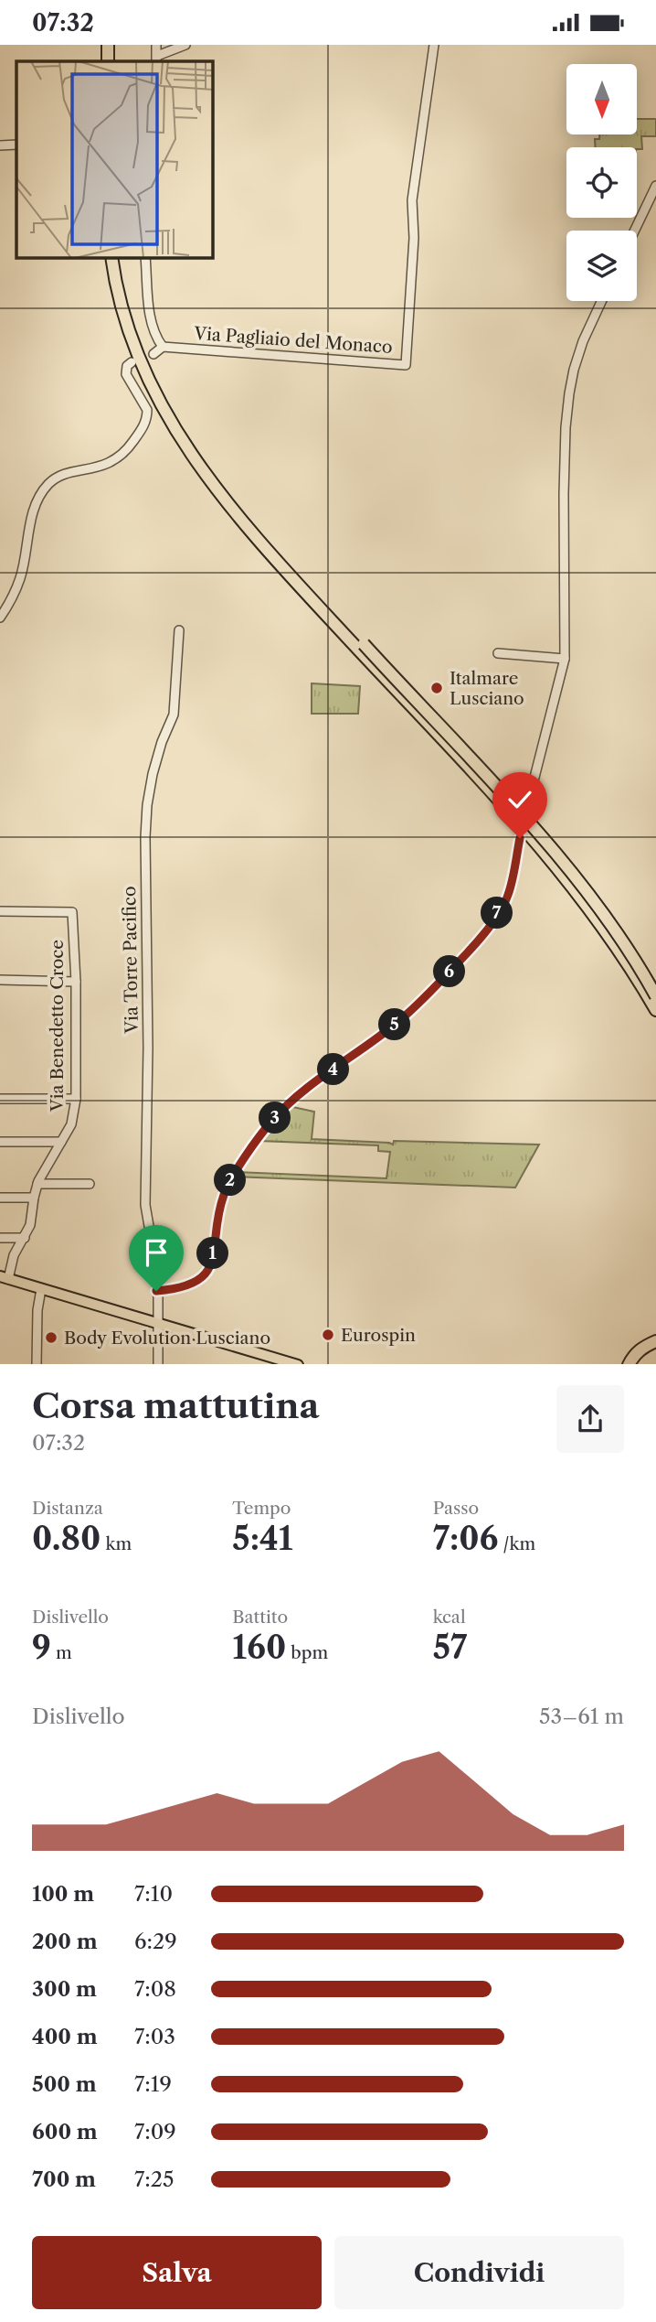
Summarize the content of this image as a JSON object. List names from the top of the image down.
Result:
{
  "streets": {
    "street": ["Via Pagliaio del Monaco", "Via Torre Pacifico", "Via Benedetto Croce"]
  },
  "places": ["Italmare Lusciano", "Eurospin", "Body Evolution Lusciano"],
  "north": "bottom",
  "page": {
    "status": "07:32",
    "pins": [
      "7",
      "6",
      "5",
      "4",
      "3",
      "2",
      "1"
    ],
    "heading": ["Corsa mattutina", "07:32"],
    "stats": [
      ["Distanza", "0.80 km"],
      ["Tempo", "5:41"],
      ["Passo", "7:06 /km"],
      ["Dislivello", "9 m"],
      ["Battito", "160 bpm"],
      ["kcal", "57"]
    ],
    "chart": ["Dislivello", "53–61 m"],
    "list": [
      {
        "name": "100 m",
        "note": "7:10"
      },
      {
        "name": "200 m",
        "note": "6:29"
      },
      {
        "name": "300 m",
        "note": "7:08"
      },
      {
        "name": "400 m",
        "note": "7:03"
      },
      {
        "name": "500 m",
        "note": "7:19"
      },
      {
        "name": "600 m",
        "note": "7:09"
      },
      {
        "name": "700 m",
        "note": "7:25"
      }
    ],
    "buttons": ["Salva", "Condividi"]
  }
}
